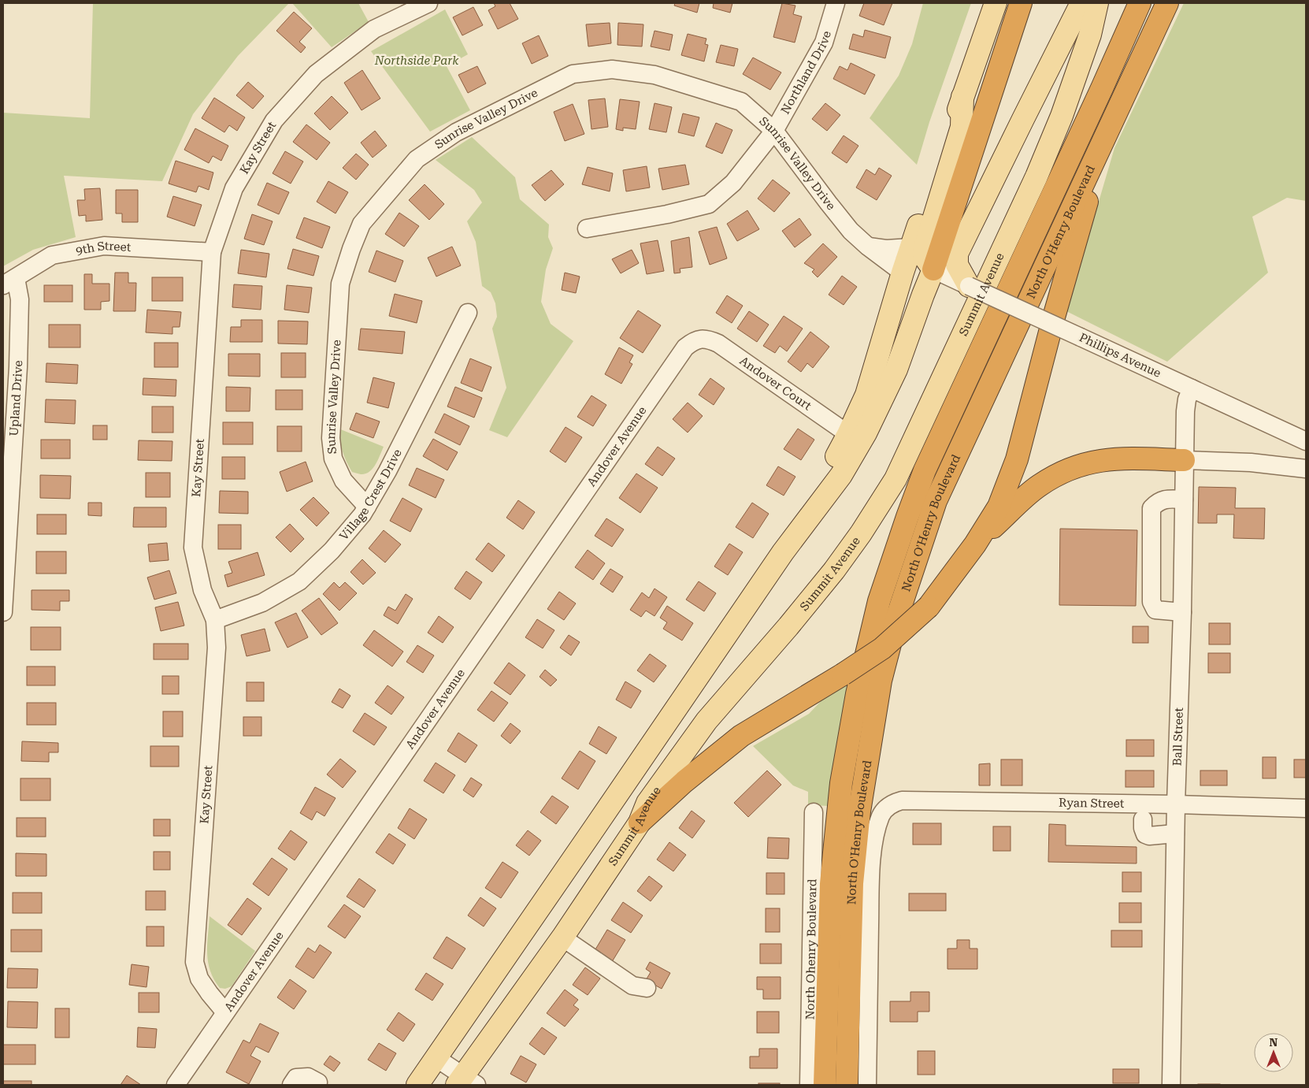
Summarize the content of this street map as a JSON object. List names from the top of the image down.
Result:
{
  "streets": {
    "highway": ["North O'Henry Boulevard"],
    "main road": ["Summit Avenue"],
    "street": [
      "Northland Drive",
      "Sunrise Valley Drive",
      "Kay Street",
      "9th Street",
      "Phillips Avenue",
      "Andover Court",
      "Upland Drive",
      "Andover Avenue",
      "Village Crest Drive",
      "Ball Street",
      "Ryan Street",
      "North Ohenry Boulevard"
    ]
  },
  "crossings": [
    ["Northland Drive", "Sunrise Valley Drive"],
    ["Sunrise Valley Drive", "Village Crest Drive"],
    ["Kay Street", "9th Street"],
    ["Kay Street", "Andover Avenue"],
    ["Kay Street", "Village Crest Drive"],
    ["9th Street", "Upland Drive"],
    ["Phillips Avenue", "Ball Street"],
    ["Andover Court", "Andover Avenue"],
    ["Ball Street", "Ryan Street"]
  ],
  "parks": ["Northside Park"],
  "north": "top"
}
